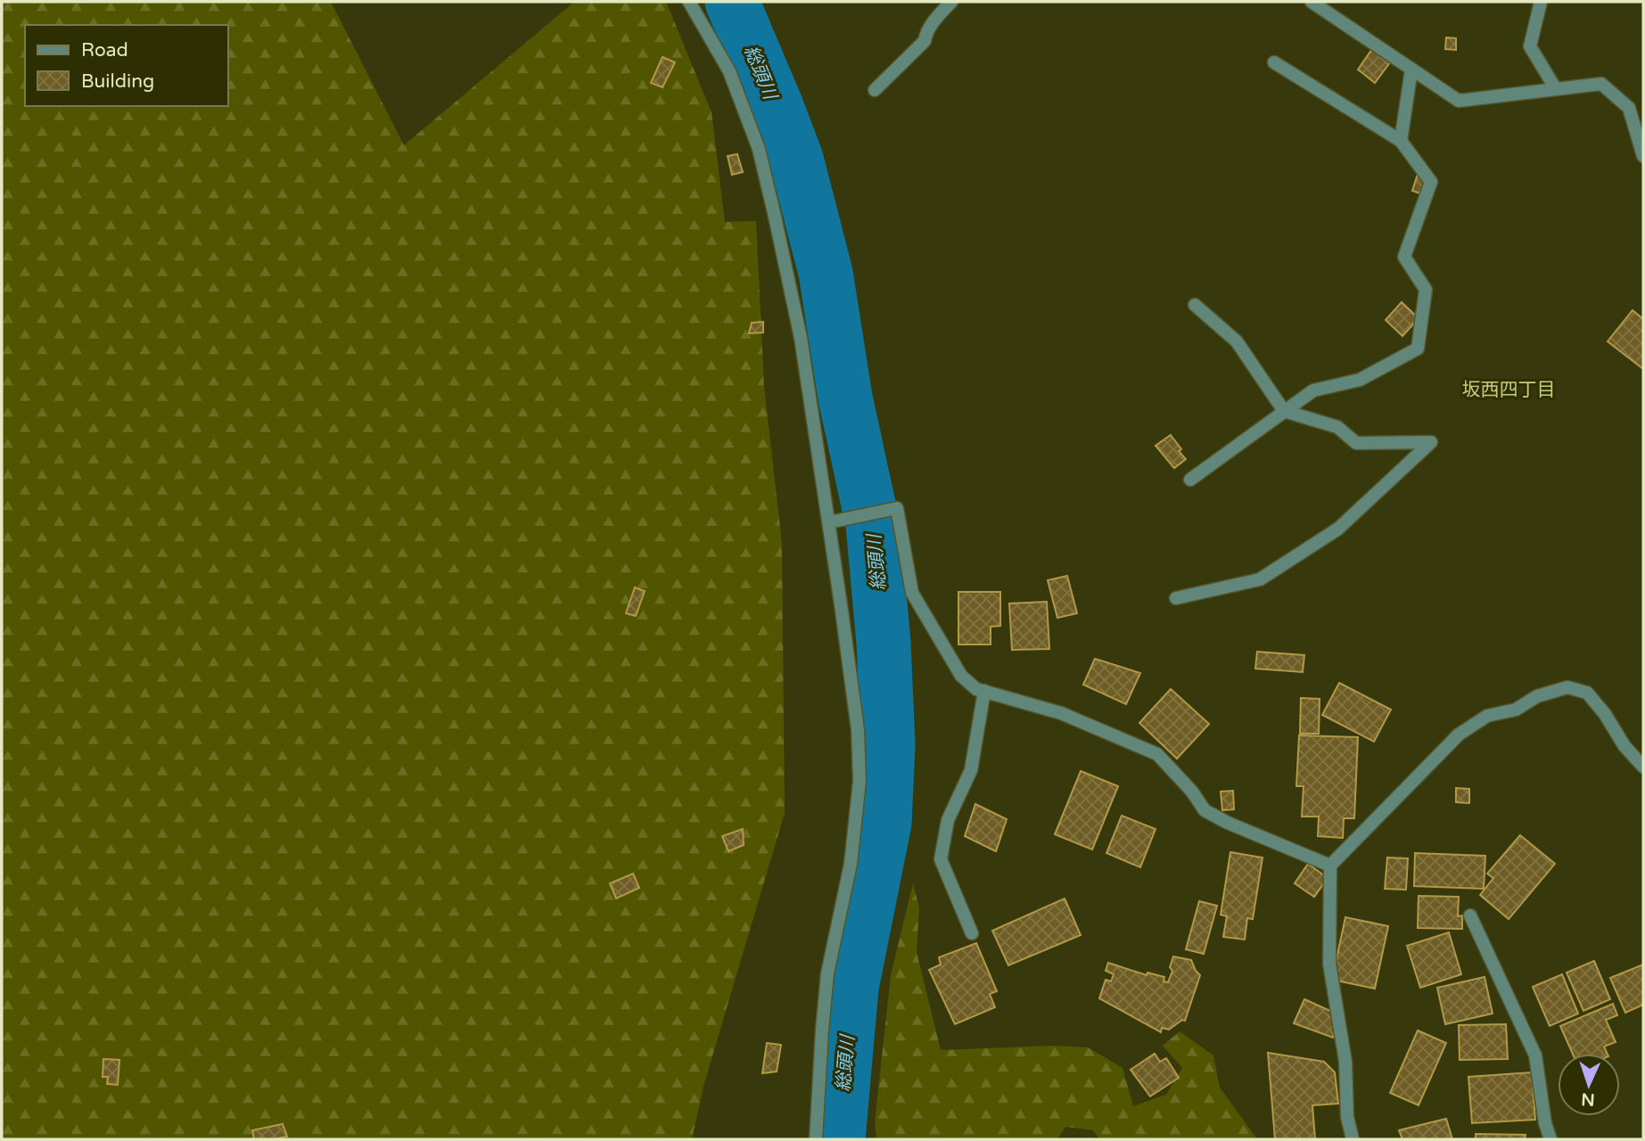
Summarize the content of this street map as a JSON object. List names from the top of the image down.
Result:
{
  "districts": ["坂西四丁目"],
  "water": ["総頭川"],
  "legend": ["Road", "Building"],
  "north": "bottom"
}
